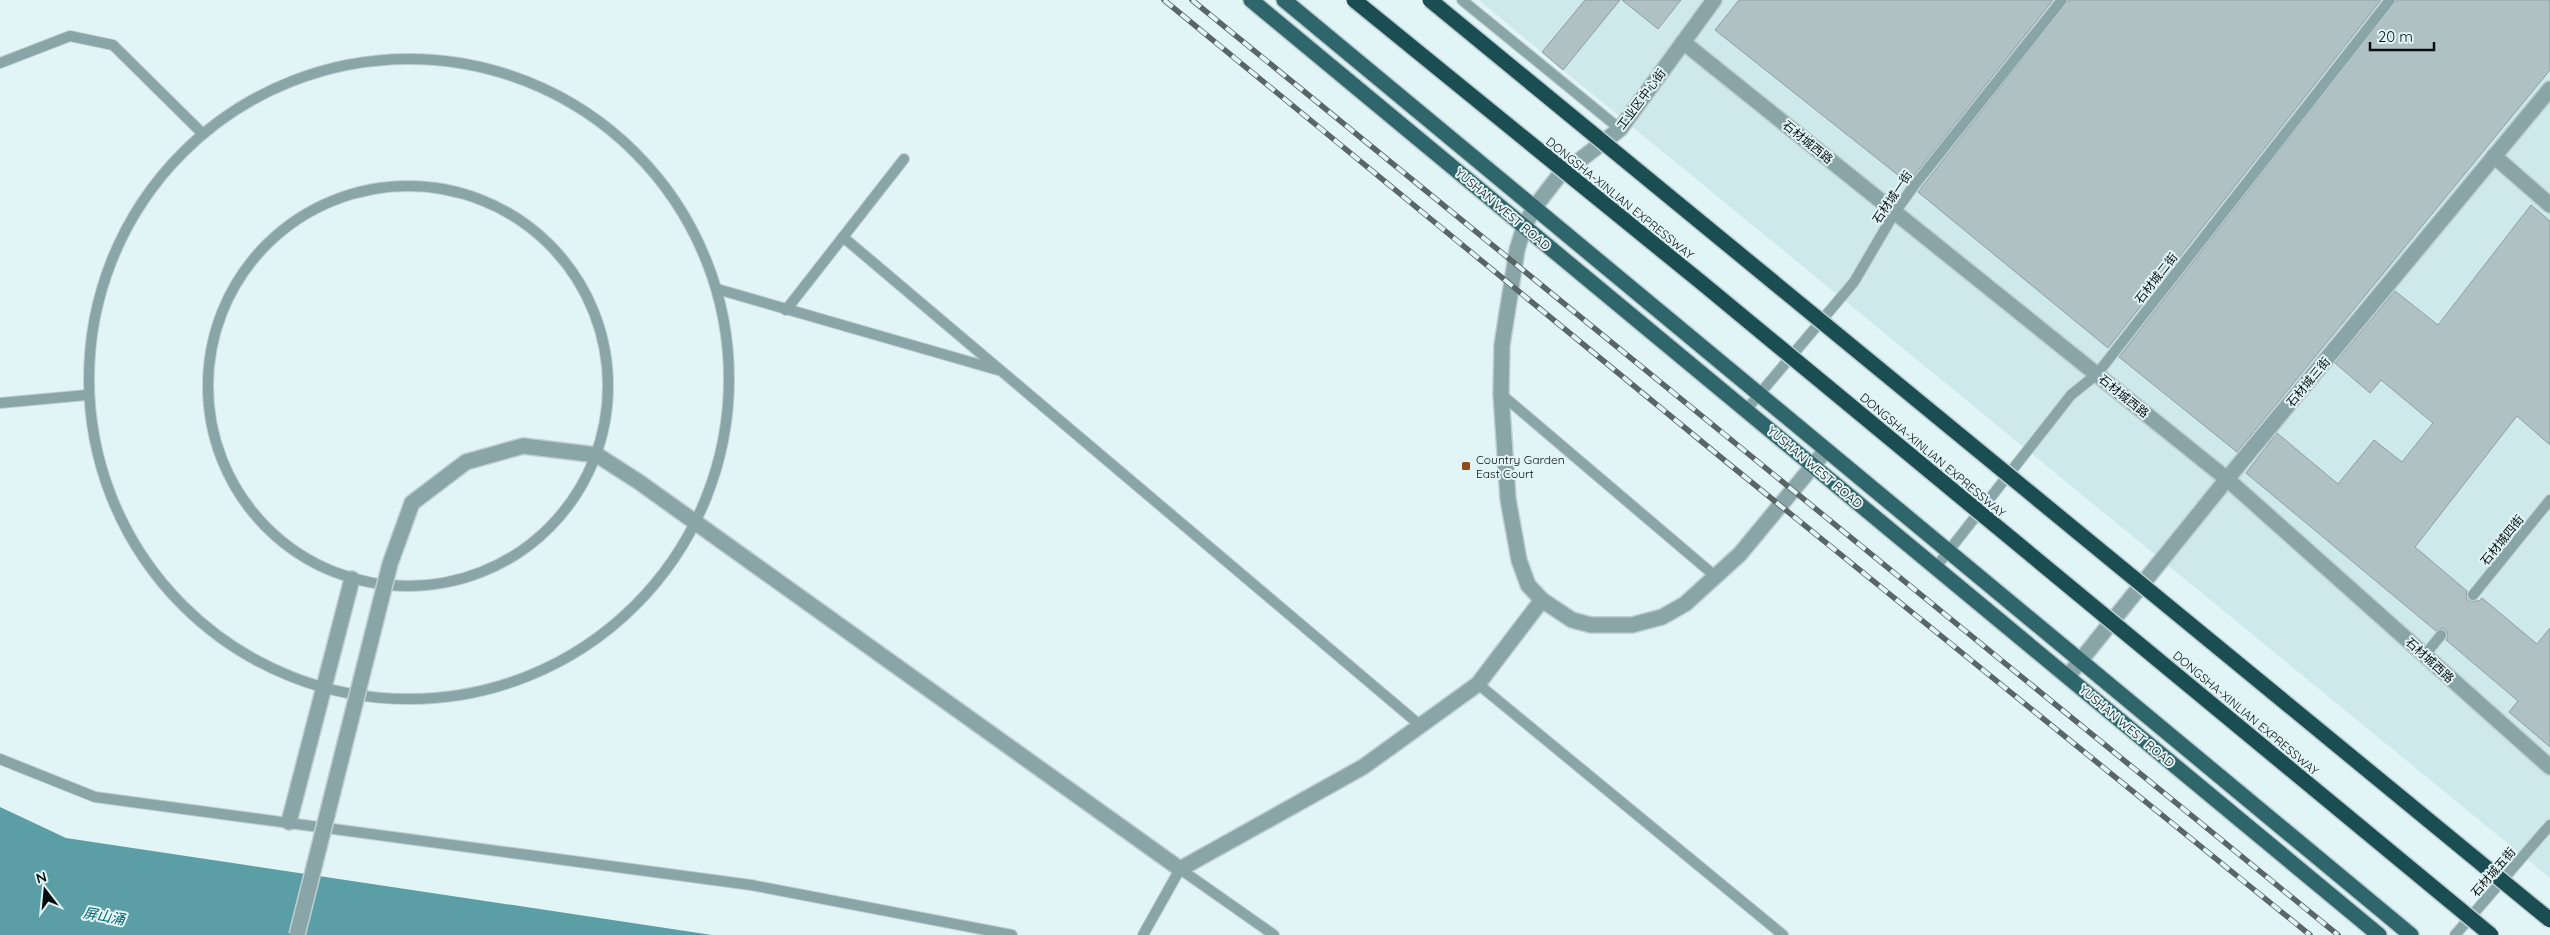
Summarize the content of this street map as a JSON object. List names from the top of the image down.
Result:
{
  "streets": {
    "highway": ["DONGSHA-XINLIAN EXPRESSWAY"],
    "main road": ["YUSHAN WEST ROAD"],
    "street": ["工业区中心街", "石材城西路", "石材城三街"],
    "lane": [
      "石材城一街",
      "石材城二街",
      "石材城四街",
      "石材城五街"
    ]
  },
  "crossings": [
    ["工业区中心街", "石材城西路"],
    ["工业区中心街", "YUSHAN WEST ROAD"],
    ["石材城西路", "石材城一街"],
    ["石材城西路", "石材城二街"],
    ["石材城西路", "石材城三街"],
    ["石材城一街", "YUSHAN WEST ROAD"],
    ["YUSHAN WEST ROAD", "石材城二街"],
    ["YUSHAN WEST ROAD", "石材城三街"]
  ],
  "water": ["屏山涌"],
  "places": {
    "transit": ["Country Garden East Court"]
  },
  "scale_bar": "20 m",
  "north": "top"
}
